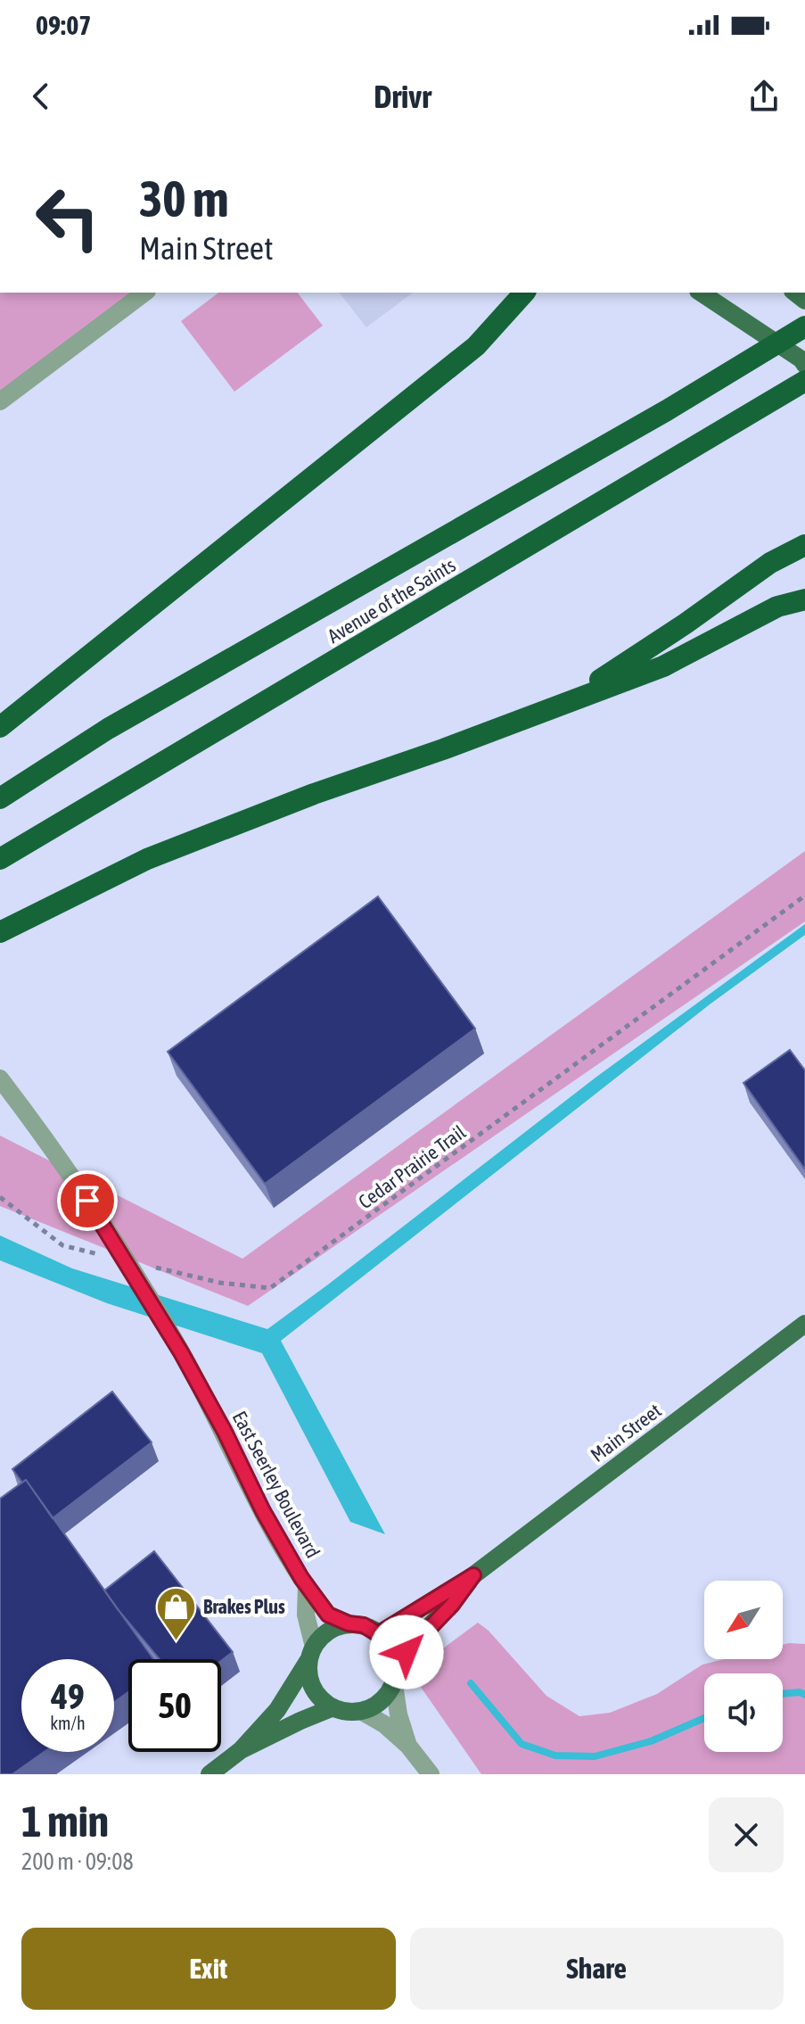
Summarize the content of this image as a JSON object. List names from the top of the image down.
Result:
{
  "streets": {
    "highway": ["Avenue of the Saints"],
    "main road": ["Main Street"],
    "street": ["East Seerley Boulevard"],
    "path": ["Cedar Prairie Trail"]
  },
  "crossings": [
    ["Main Street", "East Seerley Boulevard"]
  ],
  "places": {
    "shop": ["Brakes Plus"]
  },
  "north": "bottom left",
  "page": {
    "status": "09:07",
    "header": "Drivr",
    "turn": ["30 m", "Main Street"],
    "speed": "49 km/h",
    "limit": "50",
    "heading": ["1 min", "200 m · 09:08"],
    "buttons": ["Exit", "Share"]
  }
}
